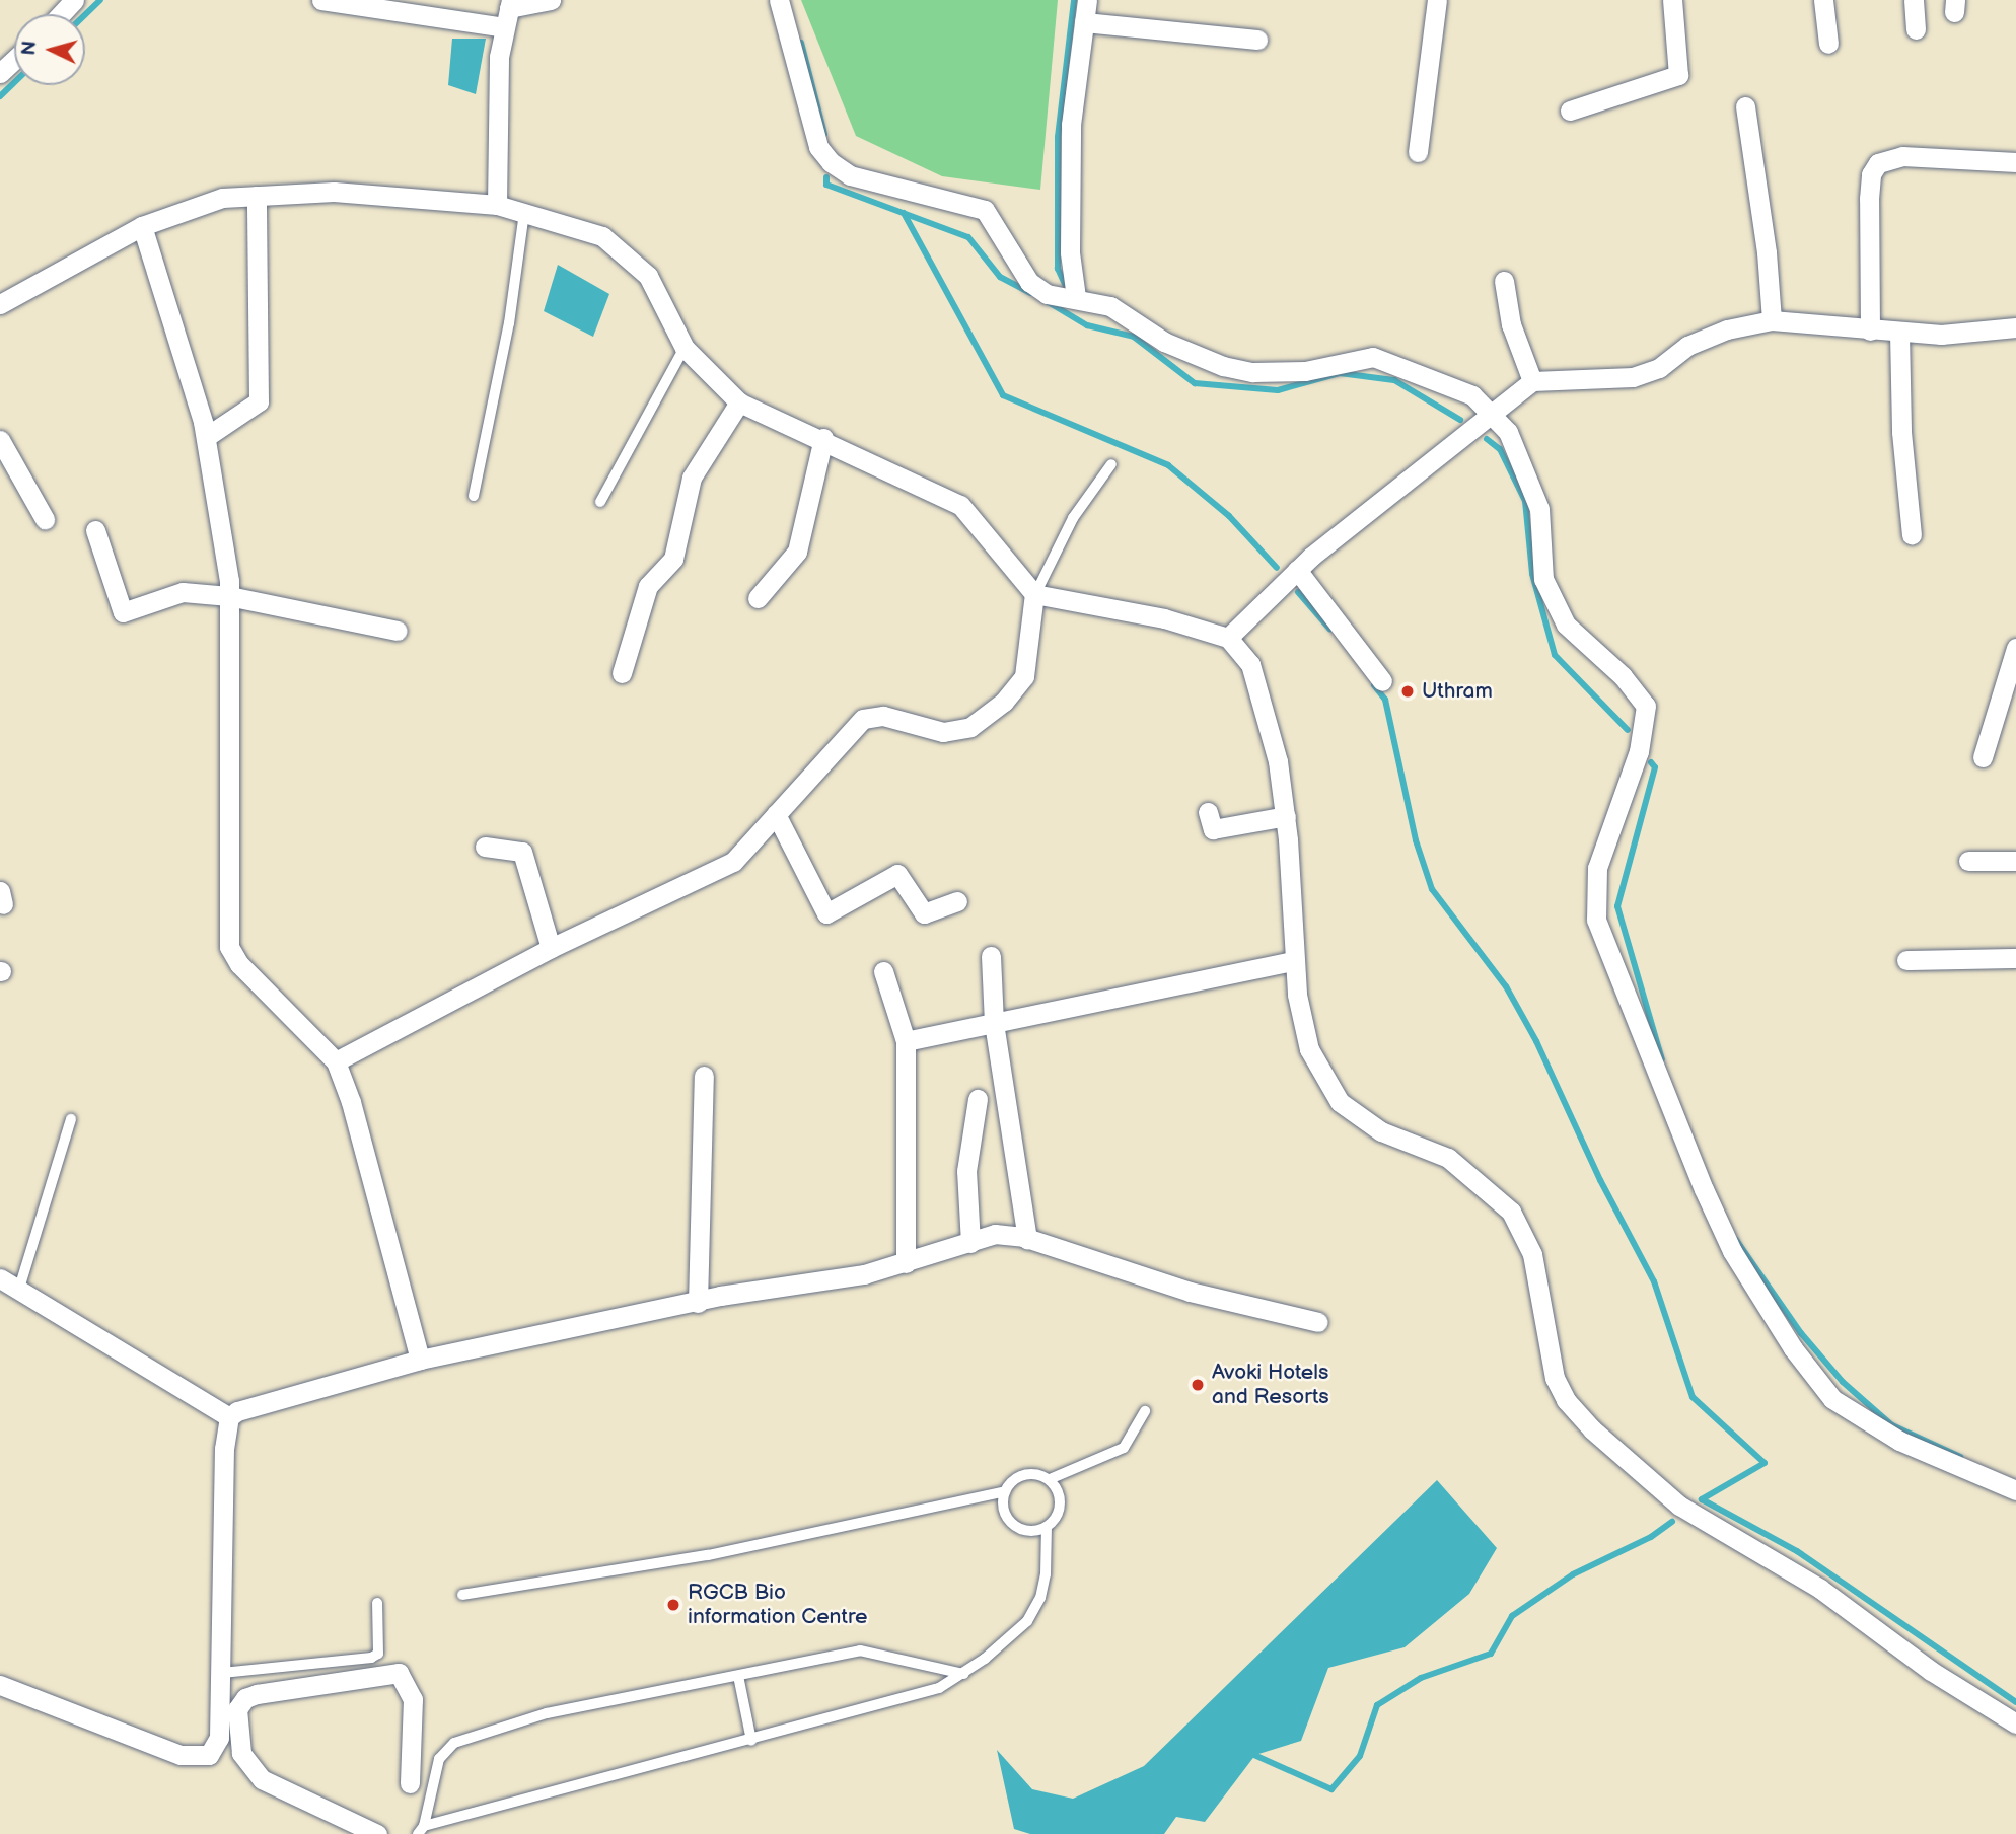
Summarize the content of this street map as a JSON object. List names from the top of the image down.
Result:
{
  "places": ["Uthram", "Avoki Hotels and Resorts", "RGCB Bio information Centre"],
  "north": "left"
}
